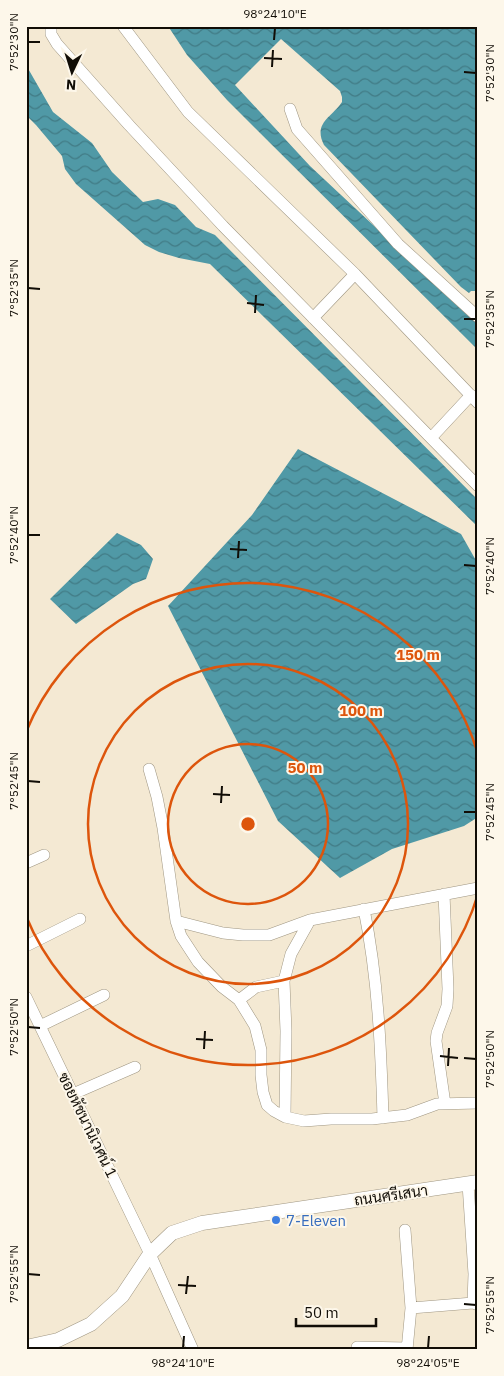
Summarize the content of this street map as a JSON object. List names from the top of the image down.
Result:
{
  "streets": {
    "street": ["ซอยหัชนานิเวศน์ 1", "ถนนศรีเสนา"]
  },
  "crossings": [
    ["ซอยหัชนานิเวศน์ 1", "ถนนศรีเสนา"]
  ],
  "places": ["7-Eleven"],
  "scale_bar": "50 m",
  "north": "bottom",
  "coordinates": [
    "98°24'10\"E",
    "7°52'30\"N",
    "7°52'35\"N",
    "7°52'40\"N",
    "7°52'45\"N",
    "7°52'50\"N",
    "7°52'55\"N",
    "98°24'05\"E"
  ],
  "rings": ["150 m", "100 m", "50 m"]
}
